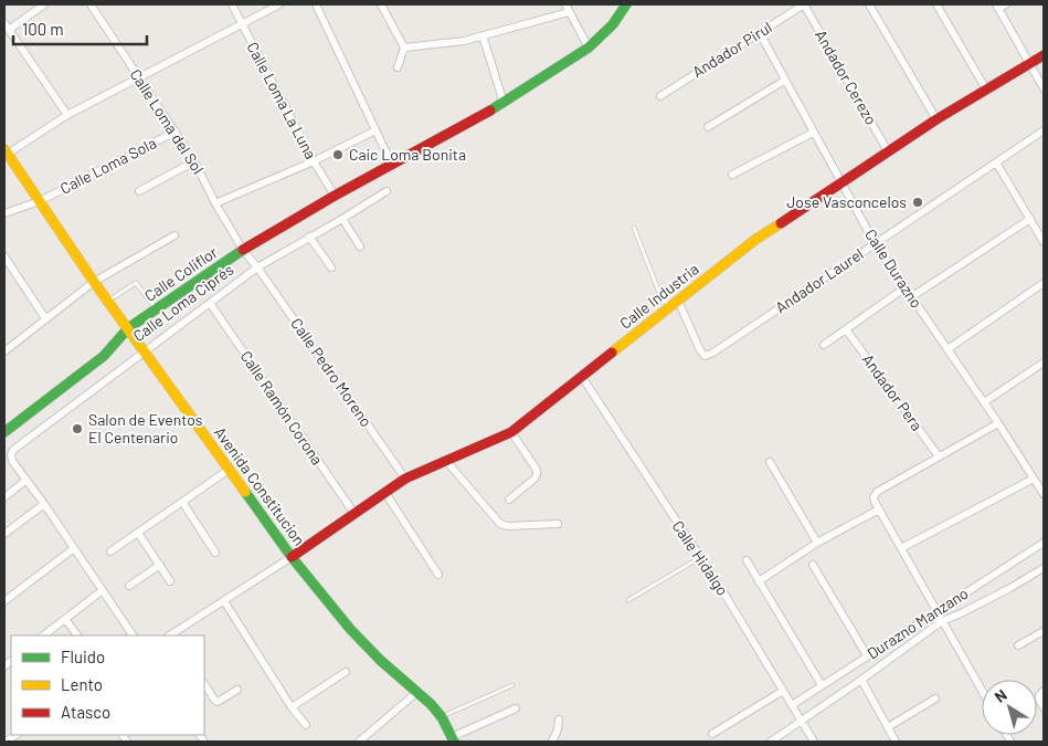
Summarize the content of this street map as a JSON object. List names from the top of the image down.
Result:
{
  "streets": {
    "street": [
      "Andador Pirul",
      "Andador Cerezo",
      "Calle Loma La Luna",
      "Calle Loma del Sol",
      "Calle Loma Sola",
      "Calle Durazno",
      "Calle Coliflor",
      "Andador Laurel",
      "Calle Industria",
      "Calle Loma Ciprés",
      "Calle Pedro Moreno",
      "Andador Pera",
      "Calle Ramón Corona",
      "Avenida Constitucion",
      "Calle Hidalgo",
      "Durazno Manzano"
    ]
  },
  "crossings": [
    ["Andador Pirul", "Andador Cerezo"],
    ["Andador Pirul", "Calle Durazno"],
    ["Andador Cerezo", "Calle Industria"],
    ["Calle Loma La Luna", "Calle Coliflor"],
    ["Calle Loma del Sol", "Calle Loma Sola"],
    ["Calle Loma del Sol", "Calle Coliflor"],
    ["Calle Loma del Sol", "Calle Loma Ciprés"],
    ["Calle Loma del Sol", "Calle Pedro Moreno"],
    ["Calle Loma Sola", "Avenida Constitucion"],
    ["Calle Durazno", "Andador Laurel"],
    ["Calle Durazno", "Calle Industria"],
    ["Calle Coliflor", "Avenida Constitucion"],
    ["Andador Laurel", "Calle Industria"],
    ["Calle Industria", "Calle Pedro Moreno"],
    ["Calle Industria", "Calle Ramón Corona"],
    ["Calle Industria", "Avenida Constitucion"],
    ["Calle Industria", "Calle Hidalgo"],
    ["Calle Loma Ciprés", "Calle Pedro Moreno"],
    ["Calle Loma Ciprés", "Calle Ramón Corona"],
    ["Calle Loma Ciprés", "Avenida Constitucion"],
    ["Calle Hidalgo", "Durazno Manzano"]
  ],
  "places": ["Caic Loma Bonita", "Jose Vasconcelos", "Salon de Eventos El Centenario"],
  "legend": ["Fluido", "Lento", "Atasco"],
  "scale_bar": "100 m",
  "north": "top left"
}
